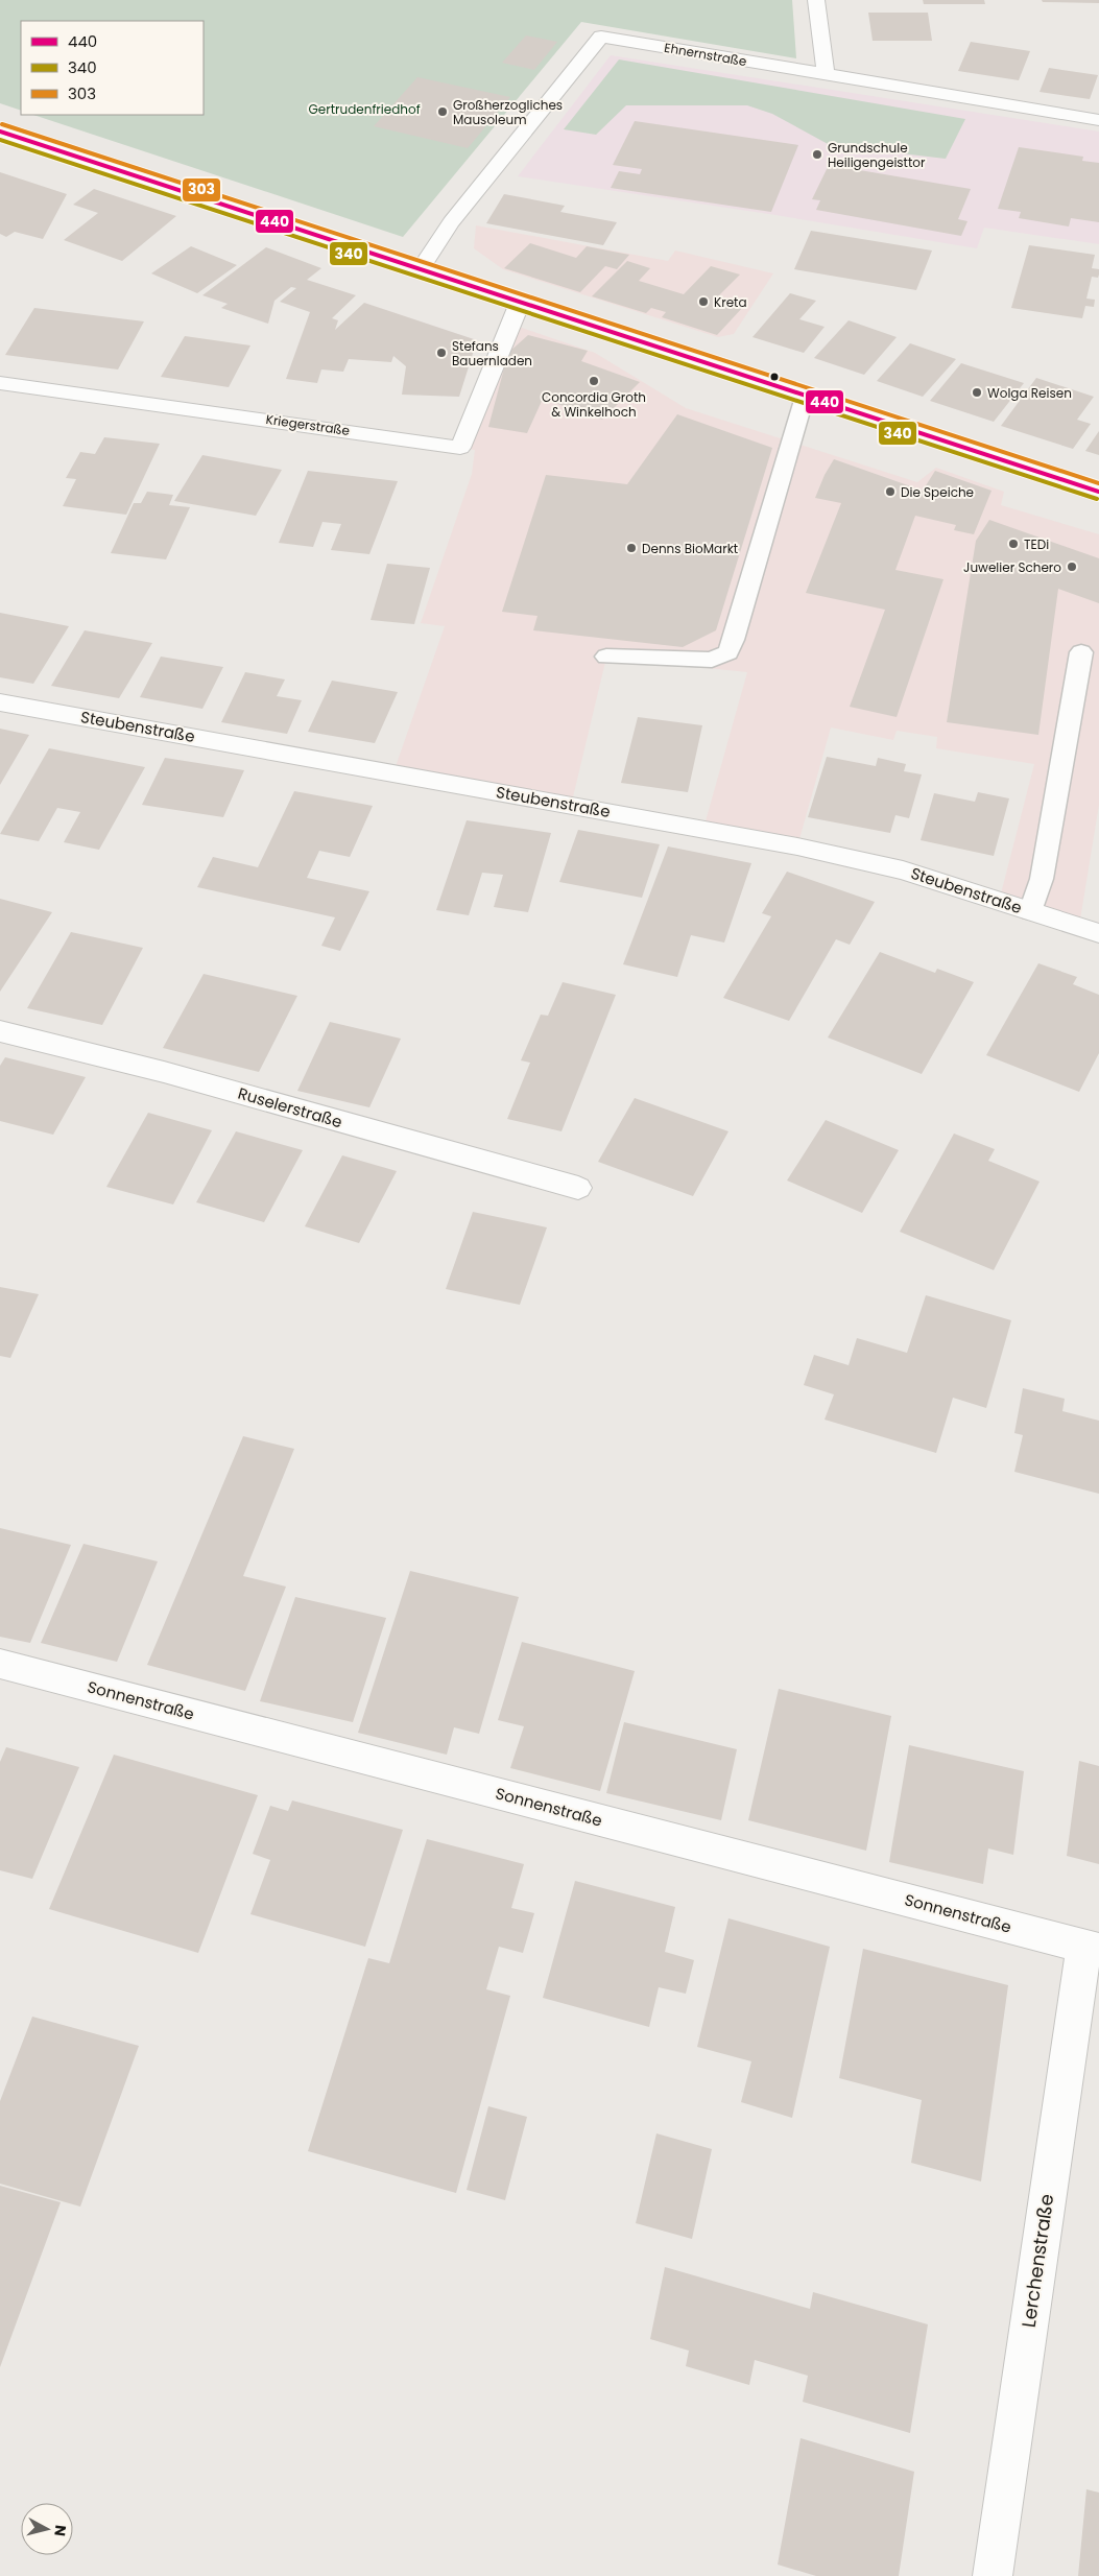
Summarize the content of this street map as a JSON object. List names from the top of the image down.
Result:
{
  "streets": {
    "street": [
      "Ehnernstraße",
      "Kriegerstraße",
      "Steubenstraße",
      "Ruselerstraße",
      "Sonnenstraße",
      "Lerchenstraße"
    ]
  },
  "crossings": [
    ["Sonnenstraße", "Lerchenstraße"]
  ],
  "parks": ["Gertrudenfriedhof"],
  "places": [
    "Großherzogliches Mausoleum",
    "Grundschule Heiligengeisttor",
    "Kreta",
    "Stefans Bauernladen",
    "Concordia Groth & Winkelhoch",
    "Wolga Reisen",
    "Die Speiche",
    "TEDi",
    "Denns BioMarkt",
    "Juwelier Schero"
  ],
  "lines": ["transit line 303", "transit line 440", "transit line 340"],
  "legend": ["440", "340", "303"],
  "north": "right"
}
